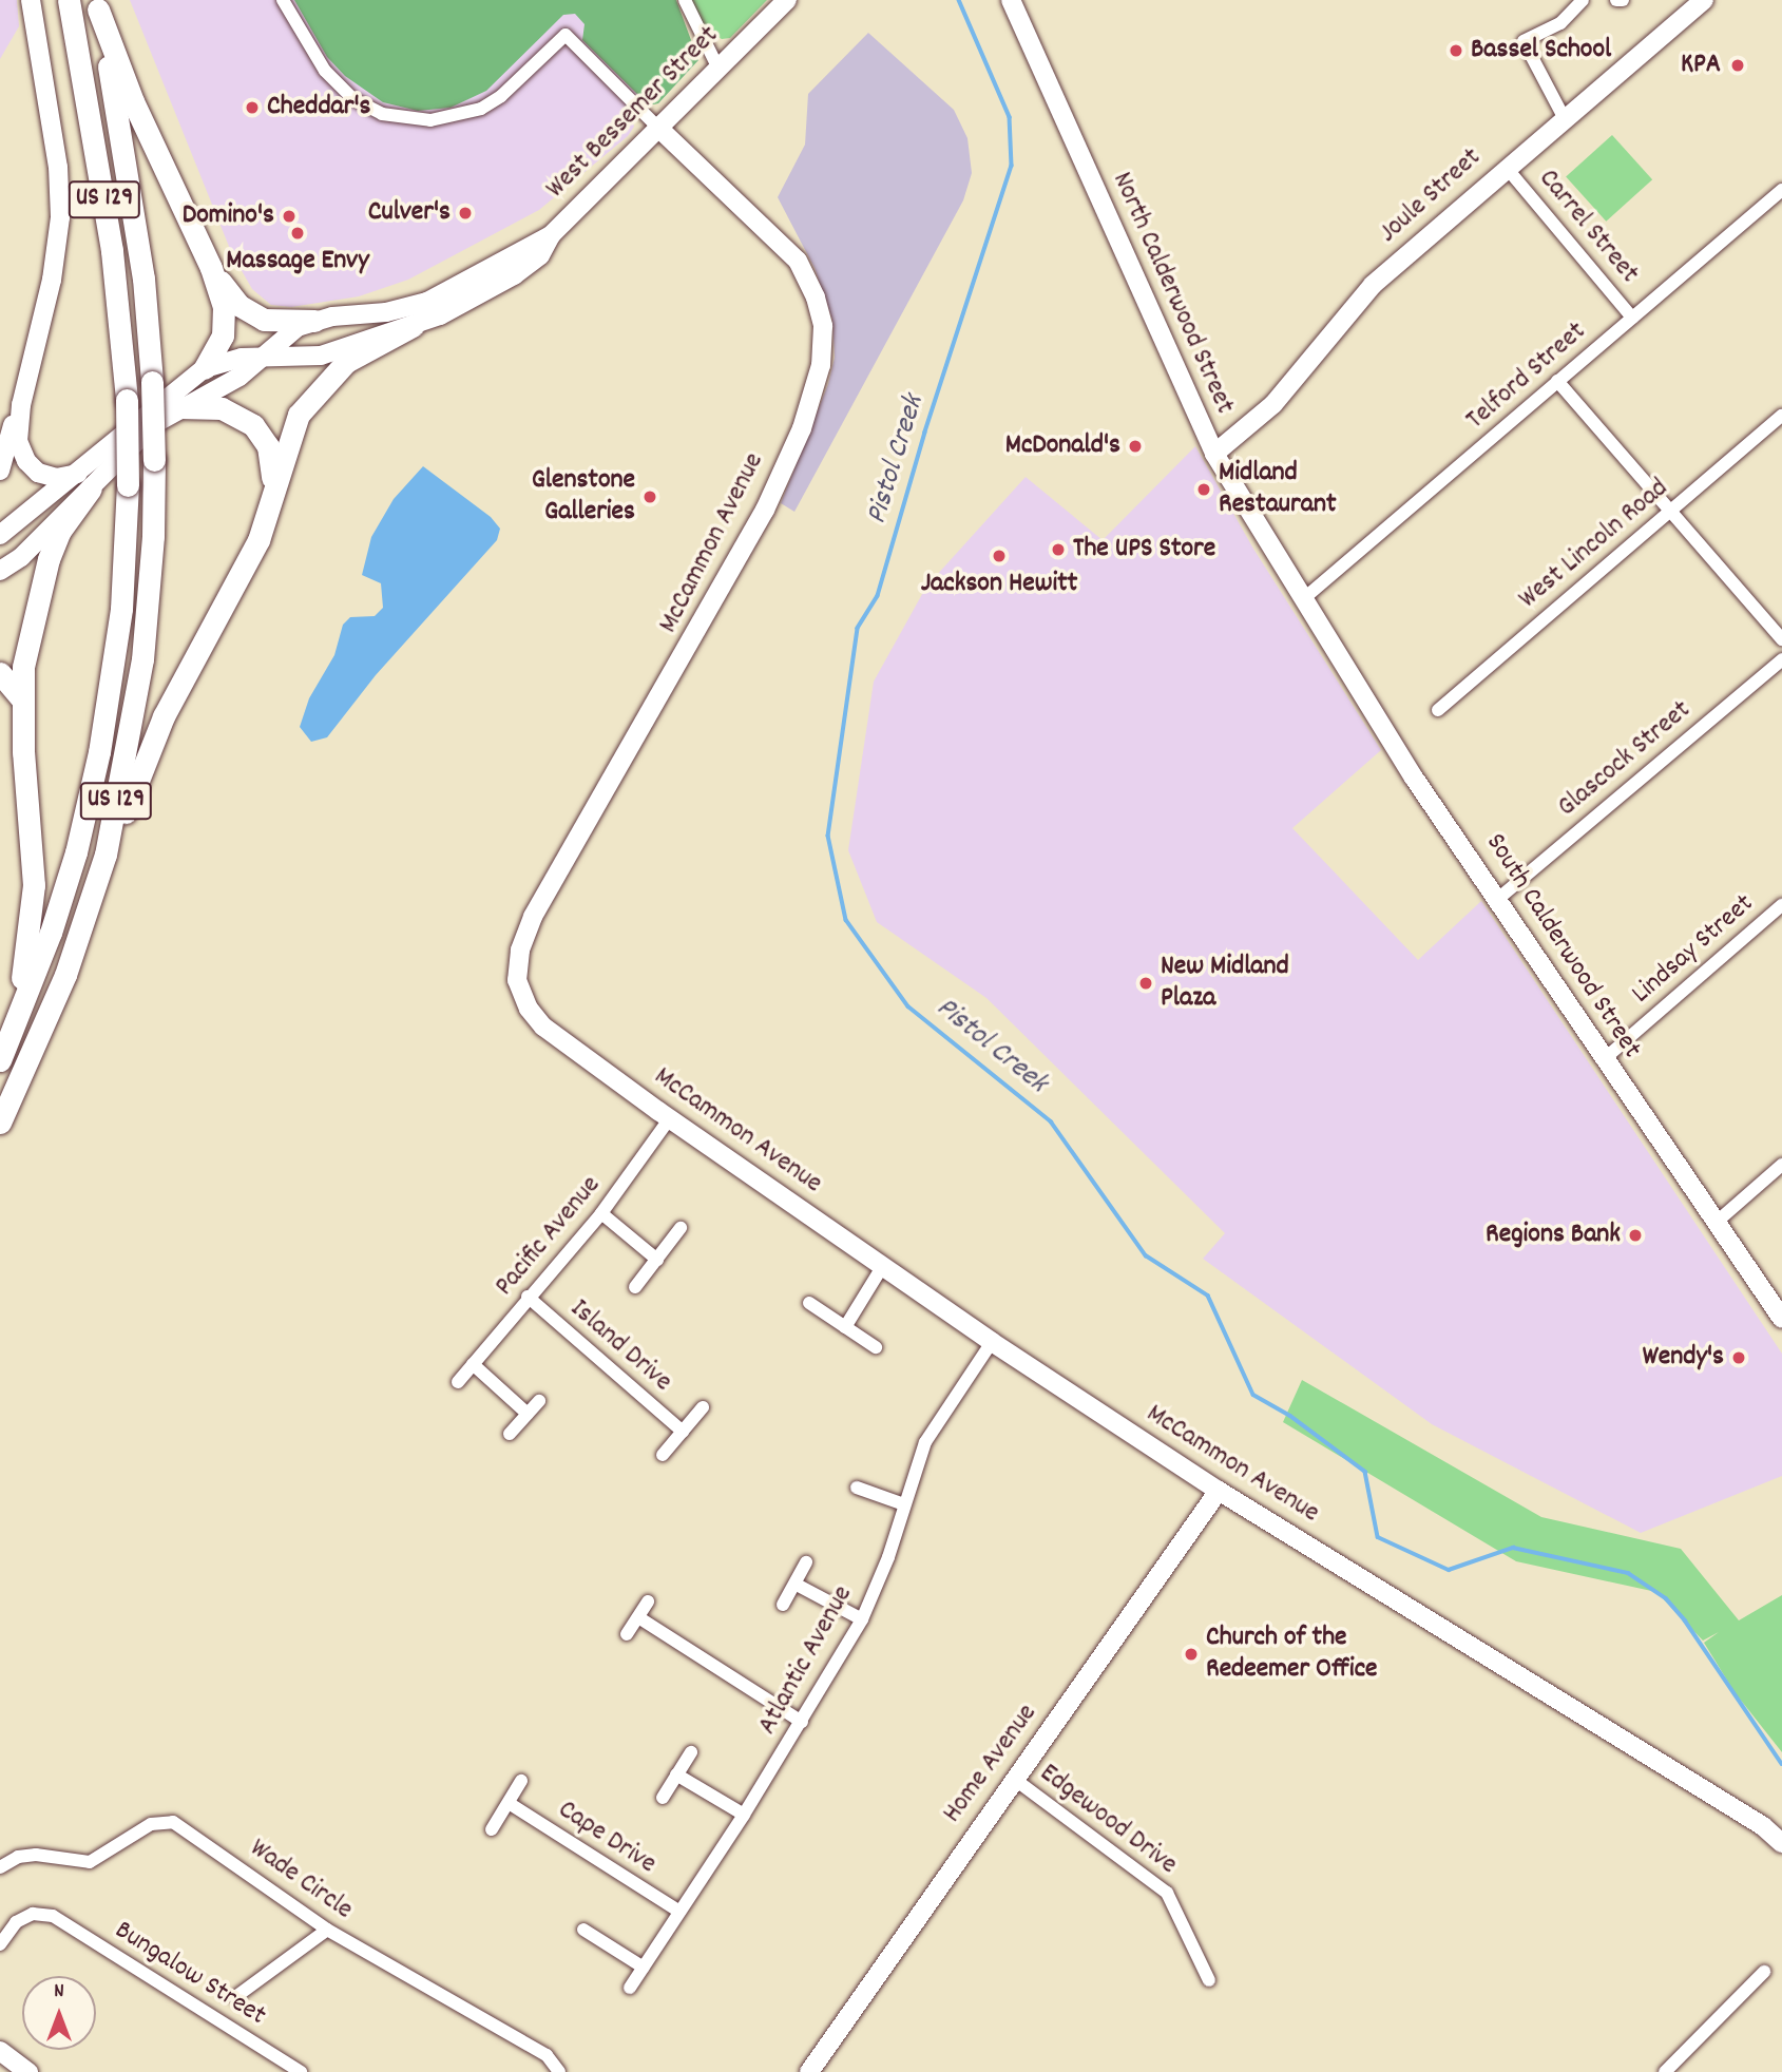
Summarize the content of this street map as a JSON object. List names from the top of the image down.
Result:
{
  "streets": {
    "highway": ["US 129"],
    "street": [
      "West Bessemer Street",
      "Joule Street",
      "Carrel Street",
      "North Calderwood Street",
      "Telford Street",
      "McCammon Avenue",
      "West Lincoln Road",
      "Glascock Street",
      "South Calderwood Street",
      "Lindsay Street",
      "Pacific Avenue",
      "Island Drive",
      "Atlantic Avenue",
      "Home Avenue",
      "Edgewood Drive",
      "Cape Drive",
      "Wade Circle",
      "Bungalow Street"
    ]
  },
  "crossings": [
    ["West Bessemer Street", "McCammon Avenue"],
    ["Joule Street", "Carrel Street"],
    ["Joule Street", "North Calderwood Street"],
    ["Carrel Street", "Telford Street"],
    ["North Calderwood Street", "Telford Street"],
    ["North Calderwood Street", "South Calderwood Street"],
    ["Telford Street", "South Calderwood Street"],
    ["McCammon Avenue", "Pacific Avenue"],
    ["McCammon Avenue", "Atlantic Avenue"],
    ["McCammon Avenue", "Home Avenue"],
    ["Glascock Street", "South Calderwood Street"],
    ["South Calderwood Street", "Lindsay Street"],
    ["Pacific Avenue", "Island Drive"],
    ["Atlantic Avenue", "Cape Drive"],
    ["Home Avenue", "Edgewood Drive"]
  ],
  "water": ["Pistol Creek"],
  "places": [
    "Bassel School",
    "KPA",
    "Cheddar's",
    "Culver's",
    "Domino's",
    "Massage Envy",
    "McDonald's",
    "Midland Restaurant",
    "Glenstone Galleries",
    "The UPS Store",
    "Jackson Hewitt",
    "New Midland Plaza",
    "Regions Bank",
    "Wendy's",
    "Church of the Redeemer Office"
  ],
  "north": "top"
}
